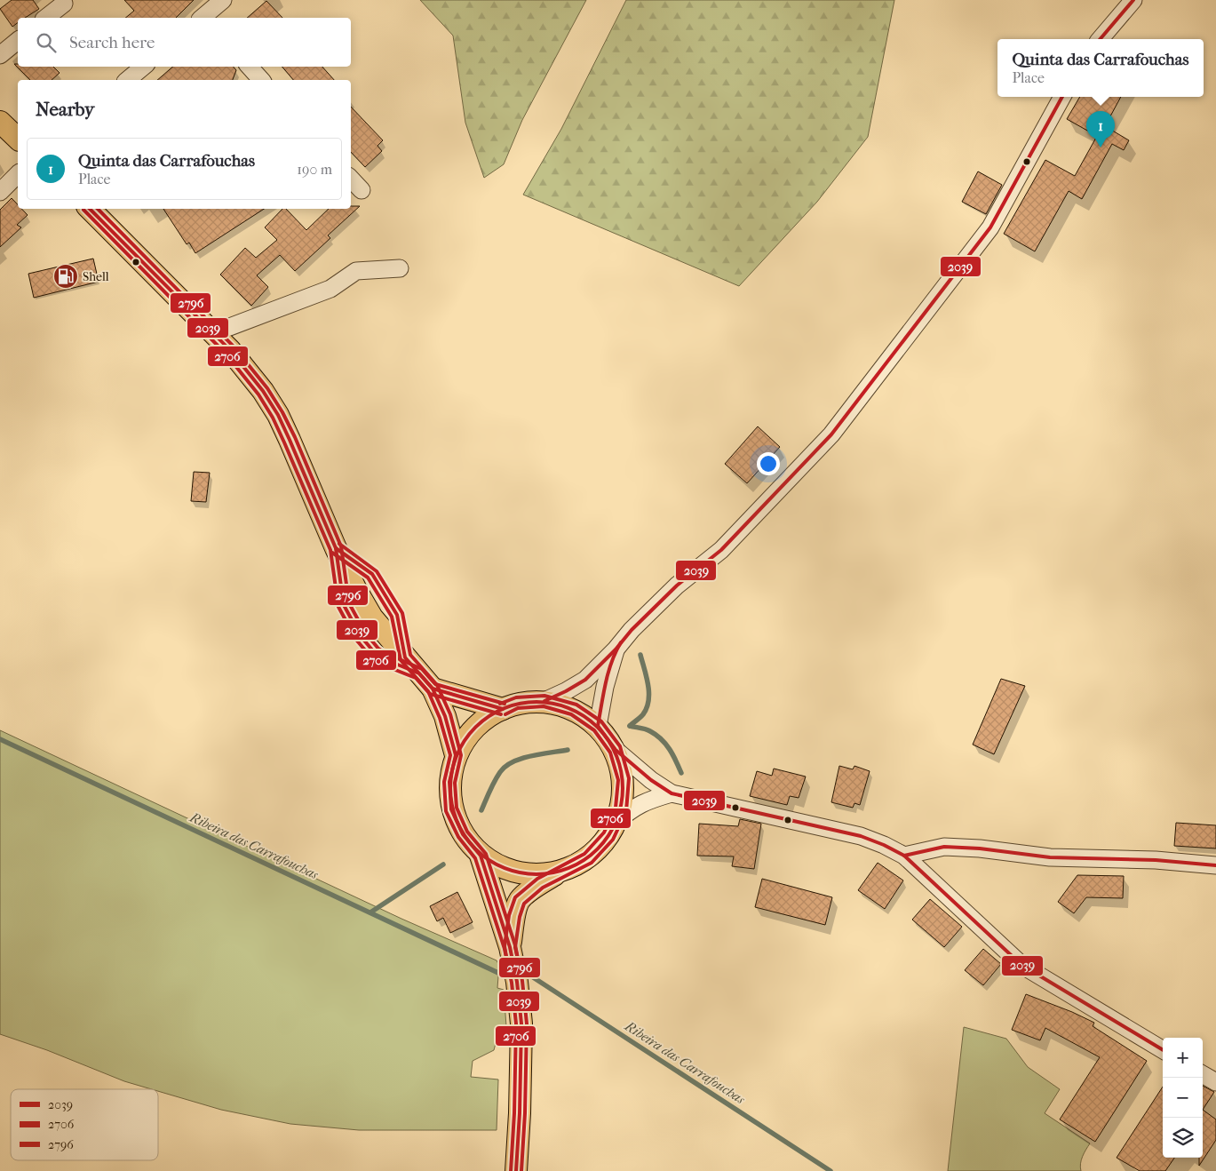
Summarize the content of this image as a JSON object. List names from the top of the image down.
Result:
{
  "water": ["Ribeira das Carrafouchas"],
  "places": {
    "fuel station": ["Shell"]
  },
  "lines": ["transit line 2039", "transit line 2796", "transit line 2706"],
  "legend": ["2039", "2706", "2796"],
  "page": {
    "search": "Search here",
    "popup": ["Quinta das Carrafouchas", "Place"],
    "heading": "Nearby",
    "pins": "1",
    "list": [
      {
        "mark": "1",
        "name": "Quinta das Carrafouchas",
        "note": "Place",
        "value": "190 m"
      }
    ],
    "map_buttons": ["+", "−"]
  }
}
